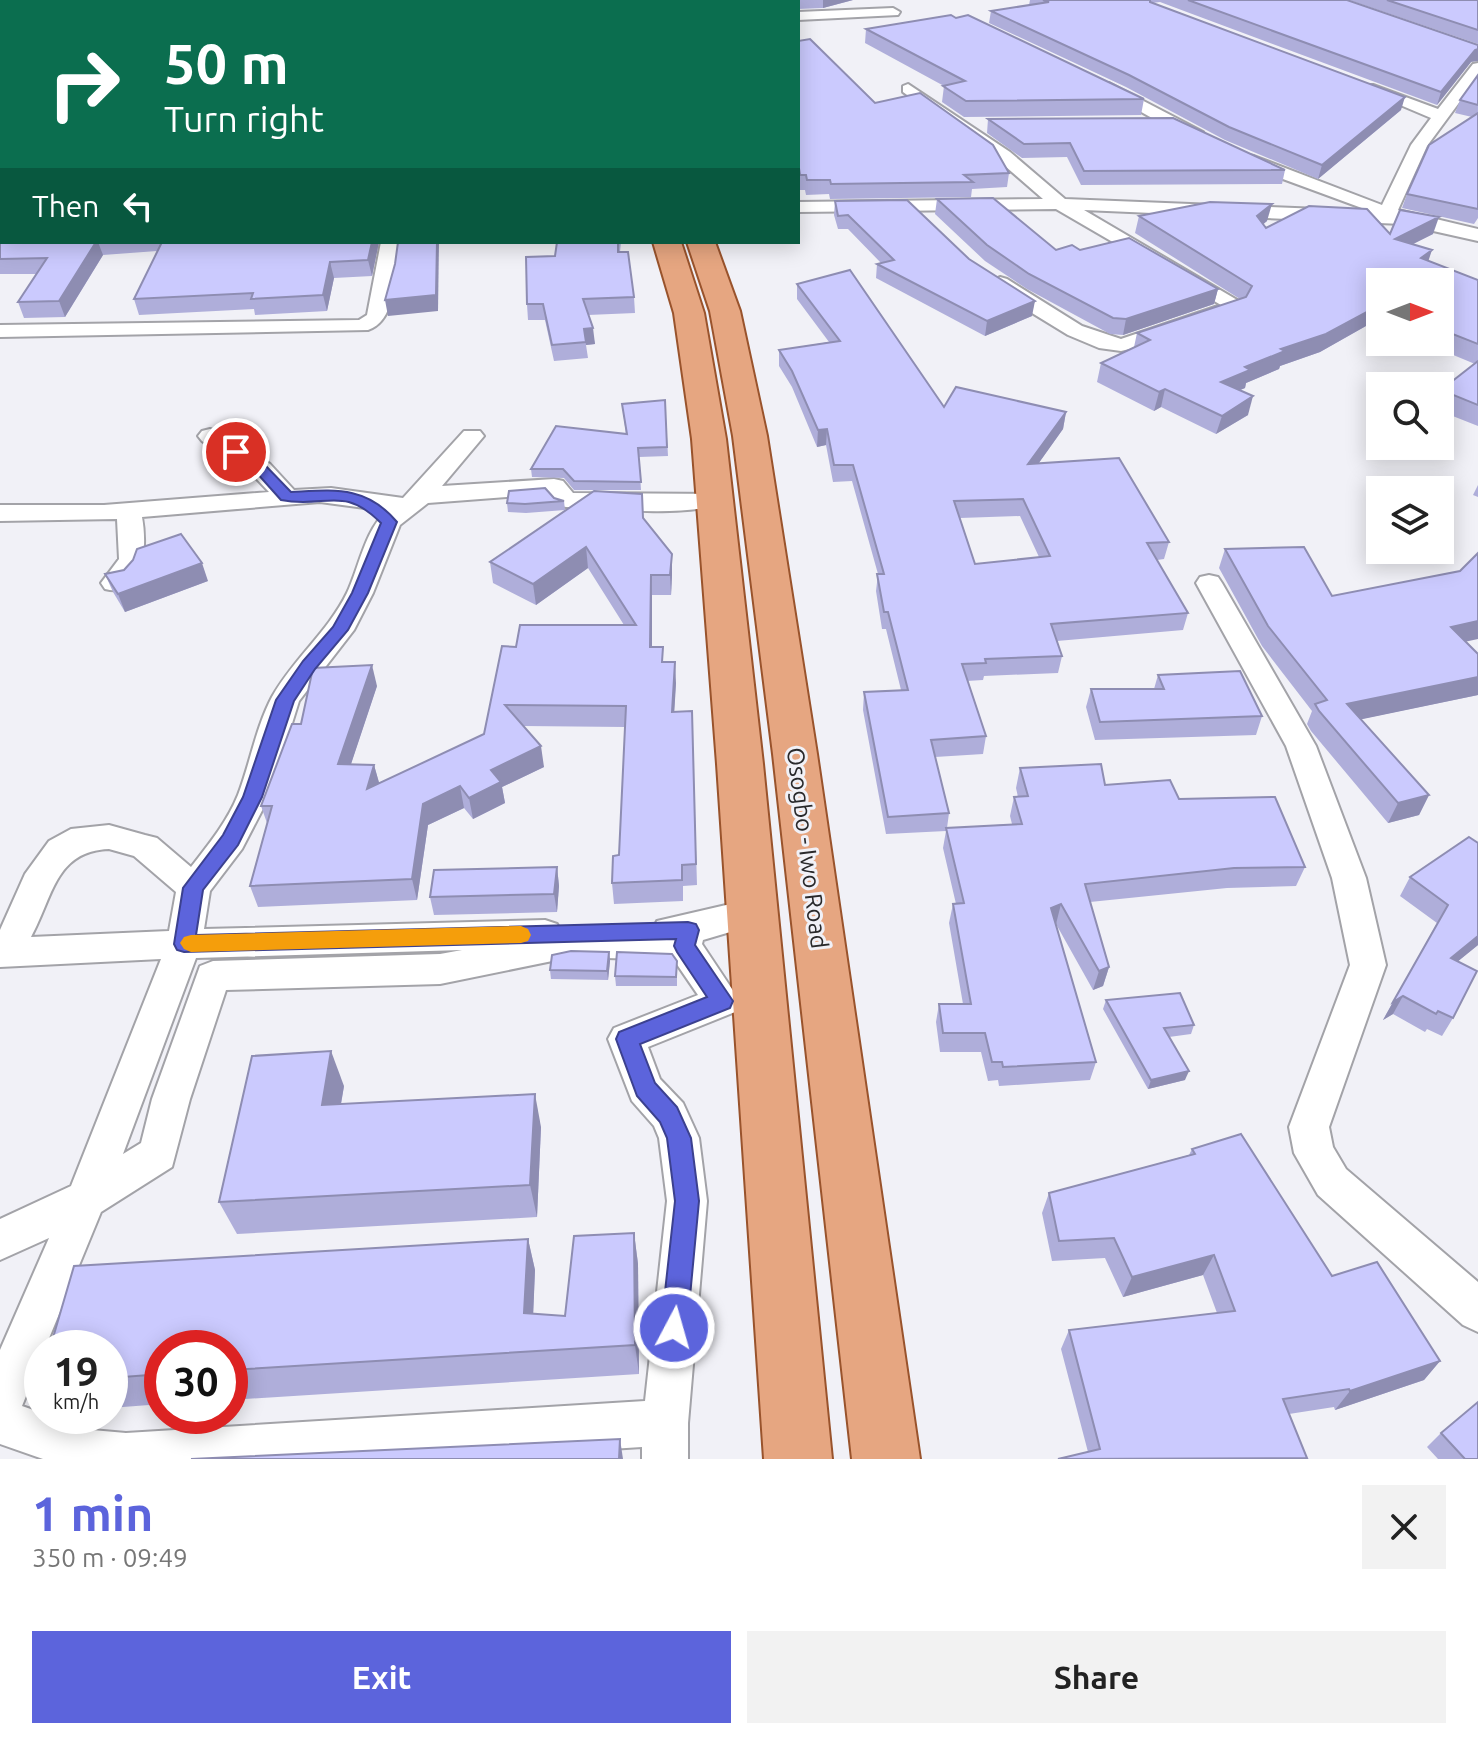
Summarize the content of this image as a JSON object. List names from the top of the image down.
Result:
{
  "streets": {
    "main road": ["Osogbo - Iwo Road"]
  },
  "north": "right",
  "page": {
    "turn": ["50 m", "Turn right"],
    "then": "Then",
    "speed": "19 km/h",
    "limit": "30",
    "heading": ["1 min", "350 m · 09:49"],
    "buttons": ["Exit", "Share"]
  }
}
